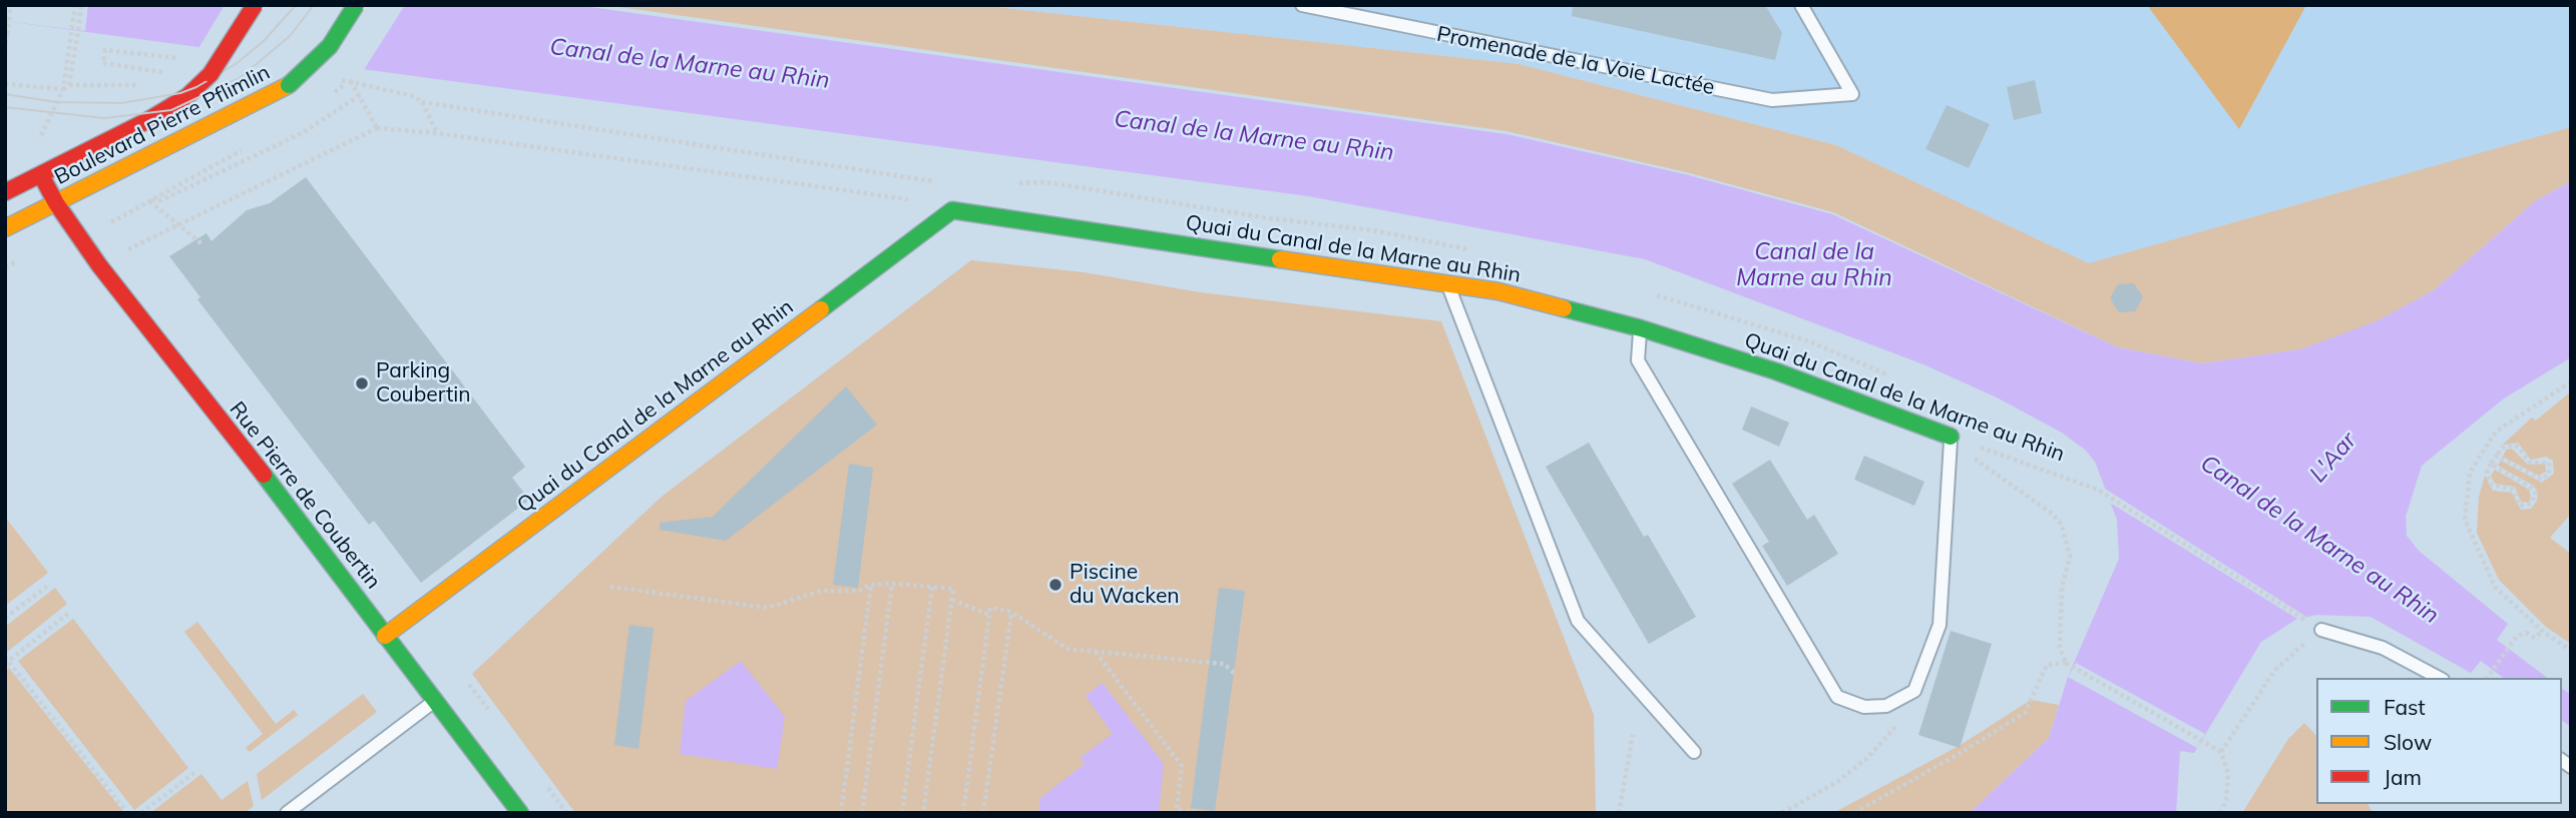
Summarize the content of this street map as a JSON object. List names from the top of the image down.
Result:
{
  "streets": {
    "street": ["Boulevard Pierre Pflimlin", "Quai du Canal de la Marne au Rhin", "Rue Pierre de Coubertin"],
    "lane": ["Promenade de la Voie Lactée"]
  },
  "crossings": [
    ["Boulevard Pierre Pflimlin", "Rue Pierre de Coubertin"],
    ["Quai du Canal de la Marne au Rhin", "Rue Pierre de Coubertin"]
  ],
  "water": ["Canal de la Marne au Rhin", "L'Aar"],
  "places": ["Parking Coubertin", "Piscine du Wacken"],
  "legend": ["Fast", "Slow", "Jam"]
}
